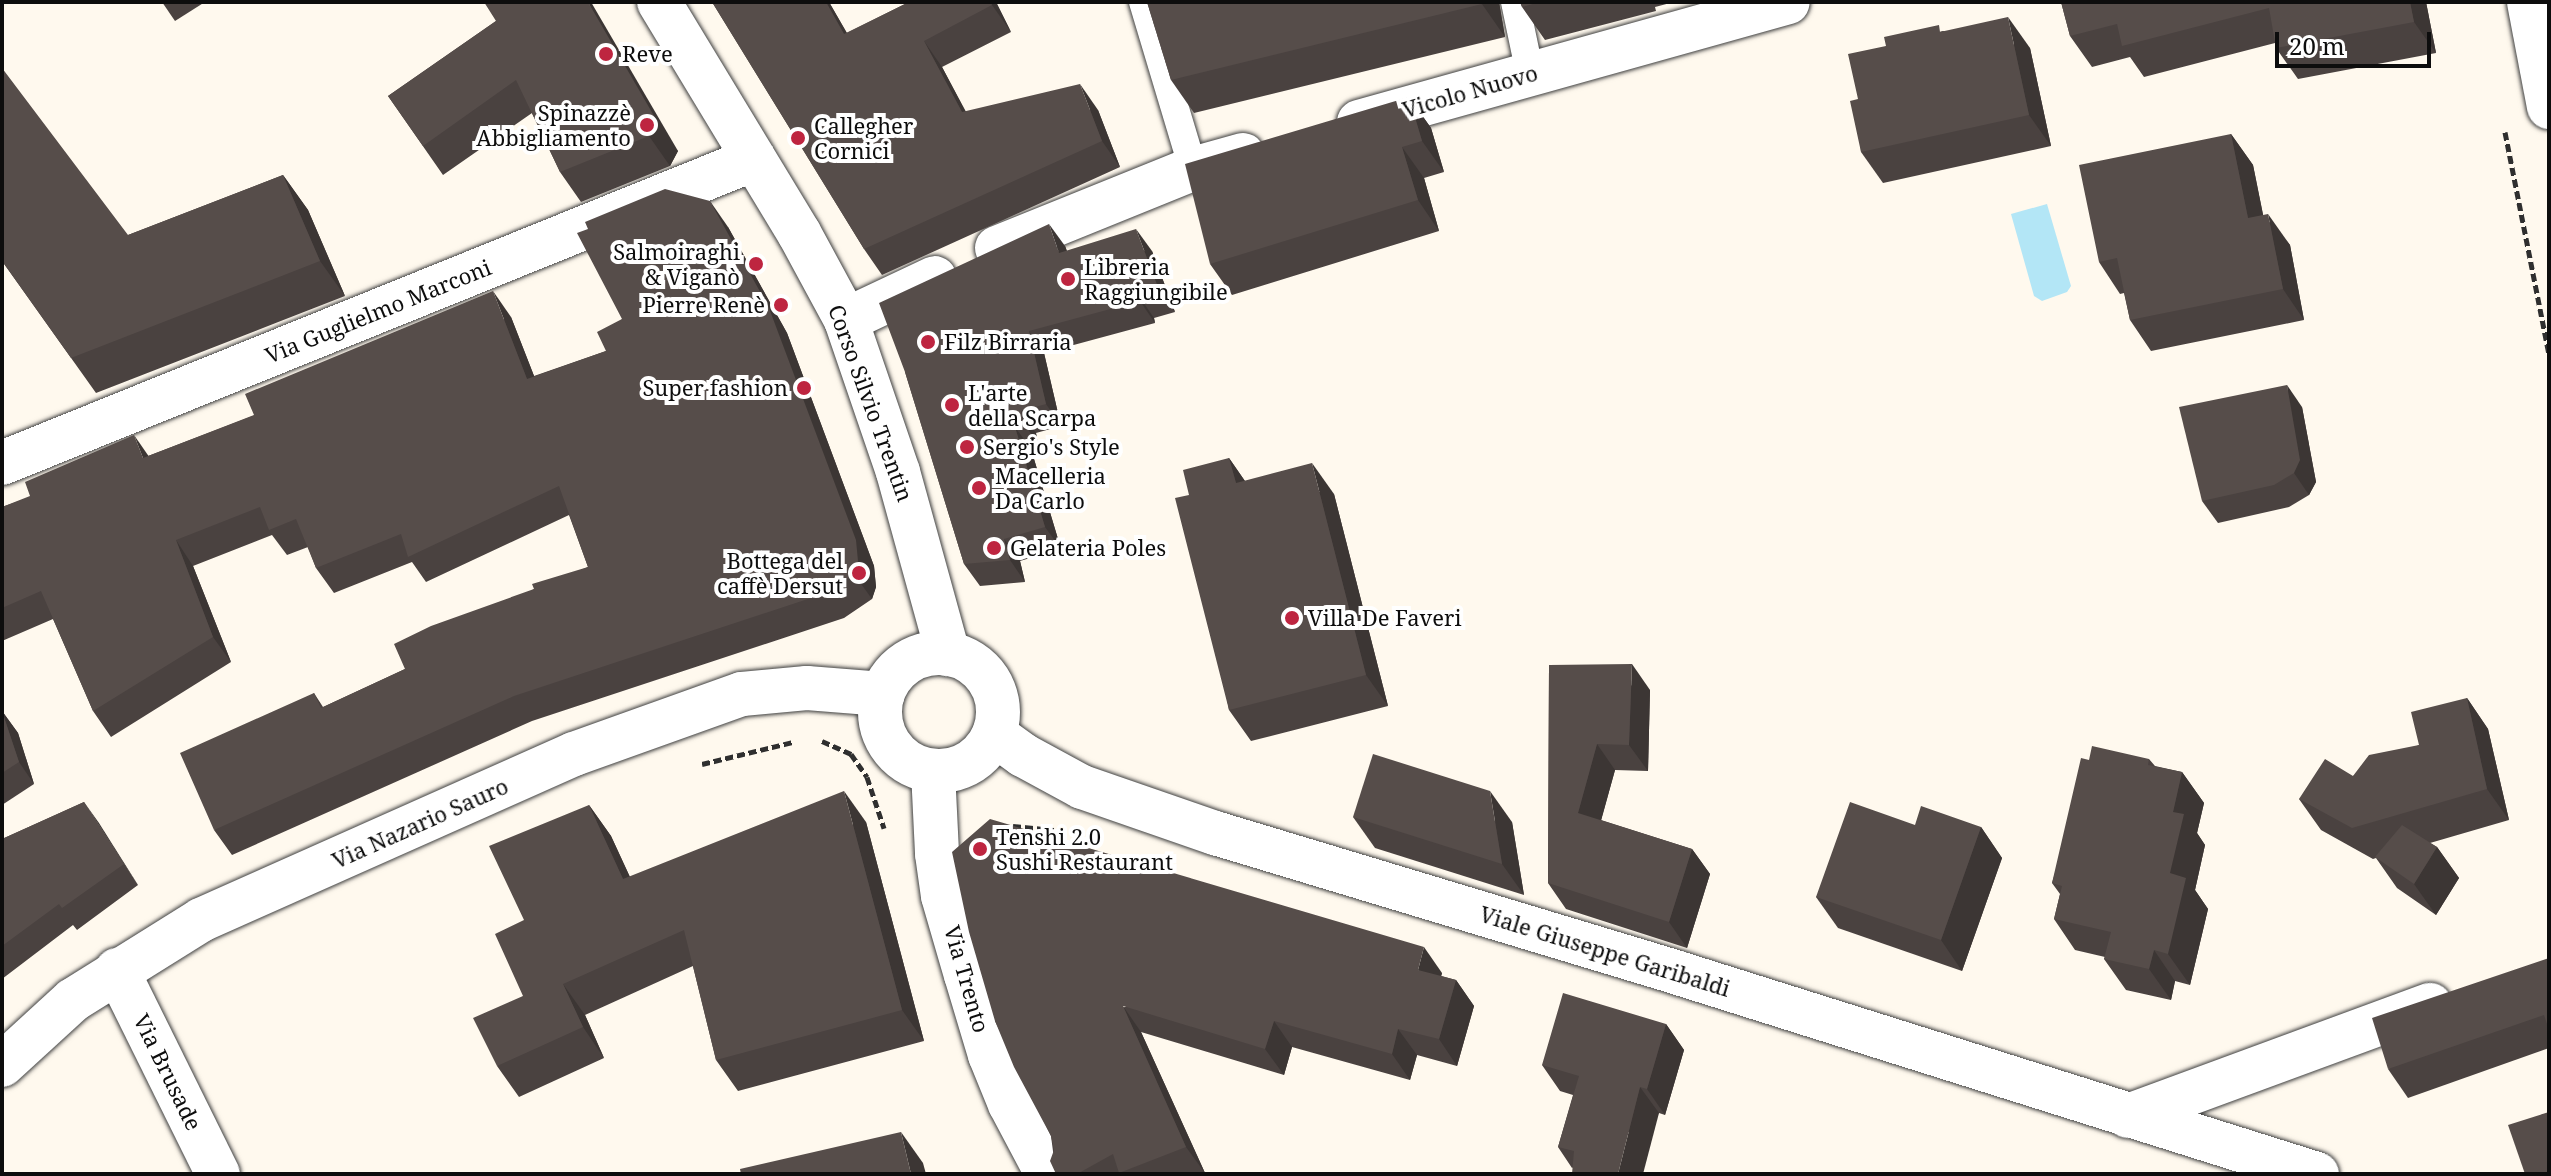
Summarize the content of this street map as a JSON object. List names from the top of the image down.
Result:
{
  "streets": {
    "street": [
      "Vicolo Nuovo",
      "Via Guglielmo Marconi",
      "Corso Silvio Trentin",
      "Via Nazario Sauro",
      "Viale Giuseppe Garibaldi",
      "Via Trento",
      "Via Brusade"
    ]
  },
  "crossings": [
    ["Vicolo Nuovo", "Corso Silvio Trentin"],
    ["Via Guglielmo Marconi", "Corso Silvio Trentin"],
    ["Corso Silvio Trentin", "Via Nazario Sauro"],
    ["Corso Silvio Trentin", "Viale Giuseppe Garibaldi"],
    ["Corso Silvio Trentin", "Via Trento"],
    ["Via Nazario Sauro", "Viale Giuseppe Garibaldi"],
    ["Via Nazario Sauro", "Via Trento"],
    ["Via Nazario Sauro", "Via Brusade"],
    ["Viale Giuseppe Garibaldi", "Via Trento"]
  ],
  "places": [
    "Reve",
    "Spinazzè Abbigliamento",
    "Callegher Cornici",
    "Salmoiraghi & Viganò",
    "Libreria Raggiungibile",
    "Pierre Renè",
    "Filz Birraria",
    "Super fashion",
    "L'arte della Scarpa",
    "Sergio's Style",
    "Macelleria Da Carlo",
    "Gelateria Poles",
    "Bottega del caffè Dersut",
    "Villa De Faveri",
    "Tenshi 2.0 Sushi Restaurant"
  ],
  "scale_bar": "20 m"
}
